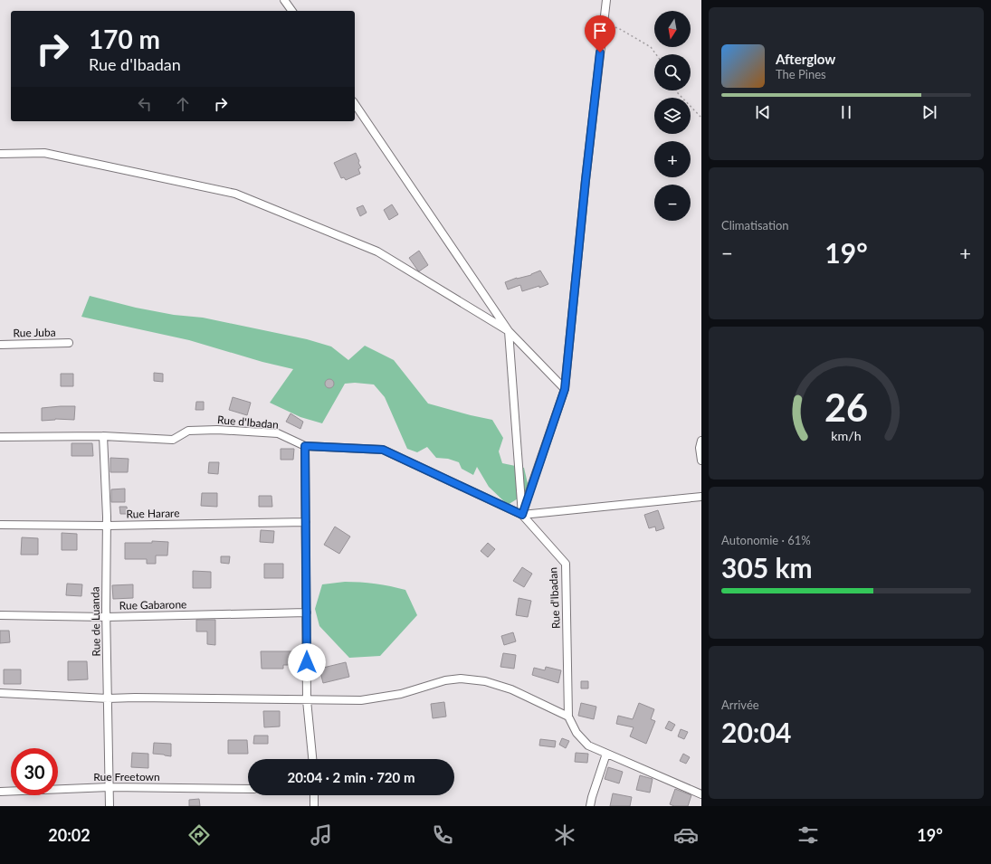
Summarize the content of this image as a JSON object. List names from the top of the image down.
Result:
{
  "streets": {
    "street": [
      "Rue Juba",
      "Rue d'Ibadan",
      "Rue Harare",
      "Rue Gabarone",
      "Rue de Luanda",
      "Rue Freetown"
    ]
  },
  "crossings": [
    ["Rue d'Ibadan", "Rue de Luanda"],
    ["Rue Harare", "Rue de Luanda"],
    ["Rue Gabarone", "Rue de Luanda"],
    ["Rue de Luanda", "Rue Freetown"]
  ],
  "north": "bottom",
  "page": {
    "map_buttons": ["+", "−"],
    "turn": ["170 m", "Rue d'Ibadan"],
    "song": ["Afterglow", "The Pines"],
    "tile": [
      "Climatisation",
      ["Autonomie · 61%", "305 km"],
      ["Arrivée", "20:04"]
    ],
    "heat": ["−", "19°", "+"],
    "limit": "30",
    "trip": "20:04 · 2 min · 720 m",
    "tabs": ["20:02", "19°"],
    "gauge": ["26", "km/h"]
  }
}
